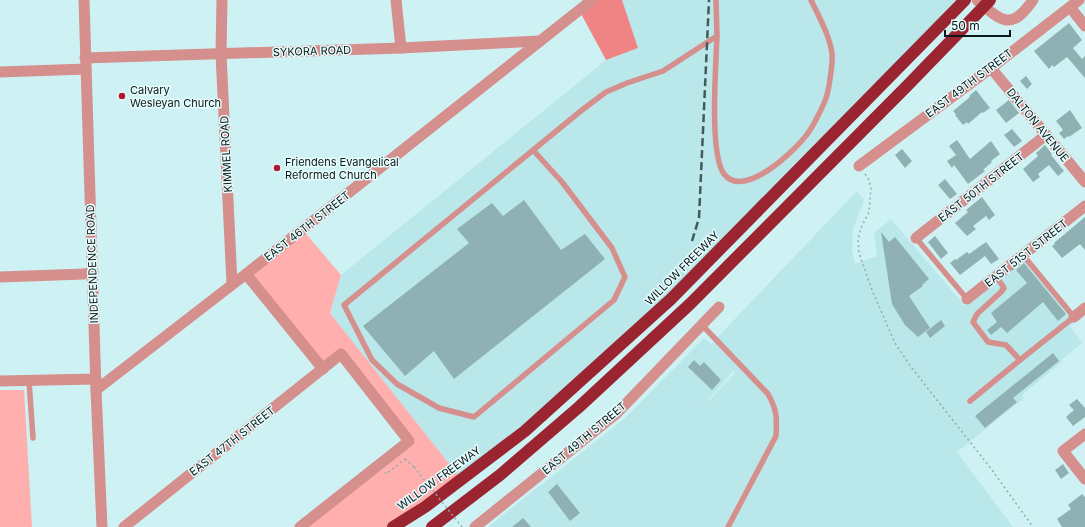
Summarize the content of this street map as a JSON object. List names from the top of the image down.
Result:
{
  "streets": {
    "highway": ["WILLOW FREEWAY"],
    "street": [
      "SYKORA ROAD",
      "EAST 49TH STREET",
      "DALTON AVENUE",
      "KIMMEL ROAD",
      "EAST 50TH STREET",
      "EAST 46TH STREET",
      "EAST 51ST STREET",
      "INDEPENDENCE ROAD",
      "EAST 47TH STREET"
    ]
  },
  "crossings": [
    ["SYKORA ROAD", "KIMMEL ROAD"],
    ["SYKORA ROAD", "EAST 46TH STREET"],
    ["SYKORA ROAD", "INDEPENDENCE ROAD"],
    ["EAST 49TH STREET", "DALTON AVENUE"],
    ["DALTON AVENUE", "EAST 50TH STREET"],
    ["KIMMEL ROAD", "EAST 46TH STREET"],
    ["EAST 46TH STREET", "INDEPENDENCE ROAD"]
  ],
  "places": ["Calvary Wesleyan Church", "Friendens Evangelical Reformed Church"],
  "scale_bar": "50 m"
}
